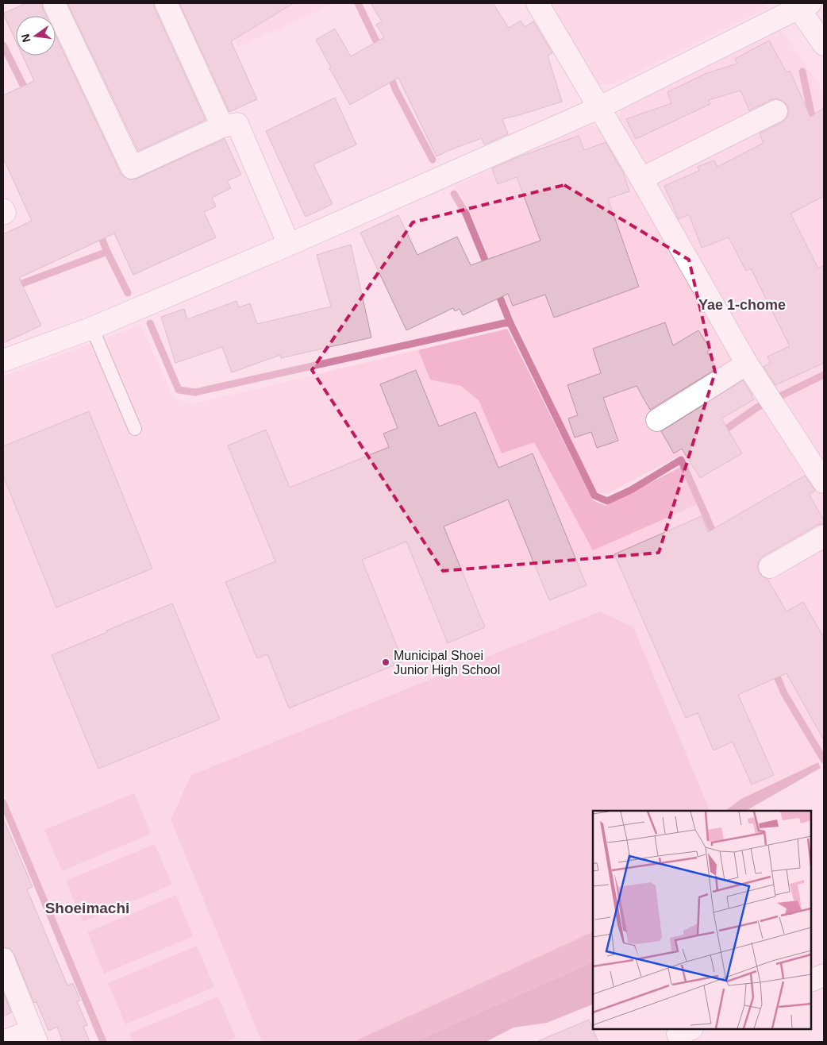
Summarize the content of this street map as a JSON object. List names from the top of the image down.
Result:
{
  "districts": ["Yae 1-chome", "Shoeimachi"],
  "places": ["Municipal Shoei Junior High School"],
  "north": "left"
}
